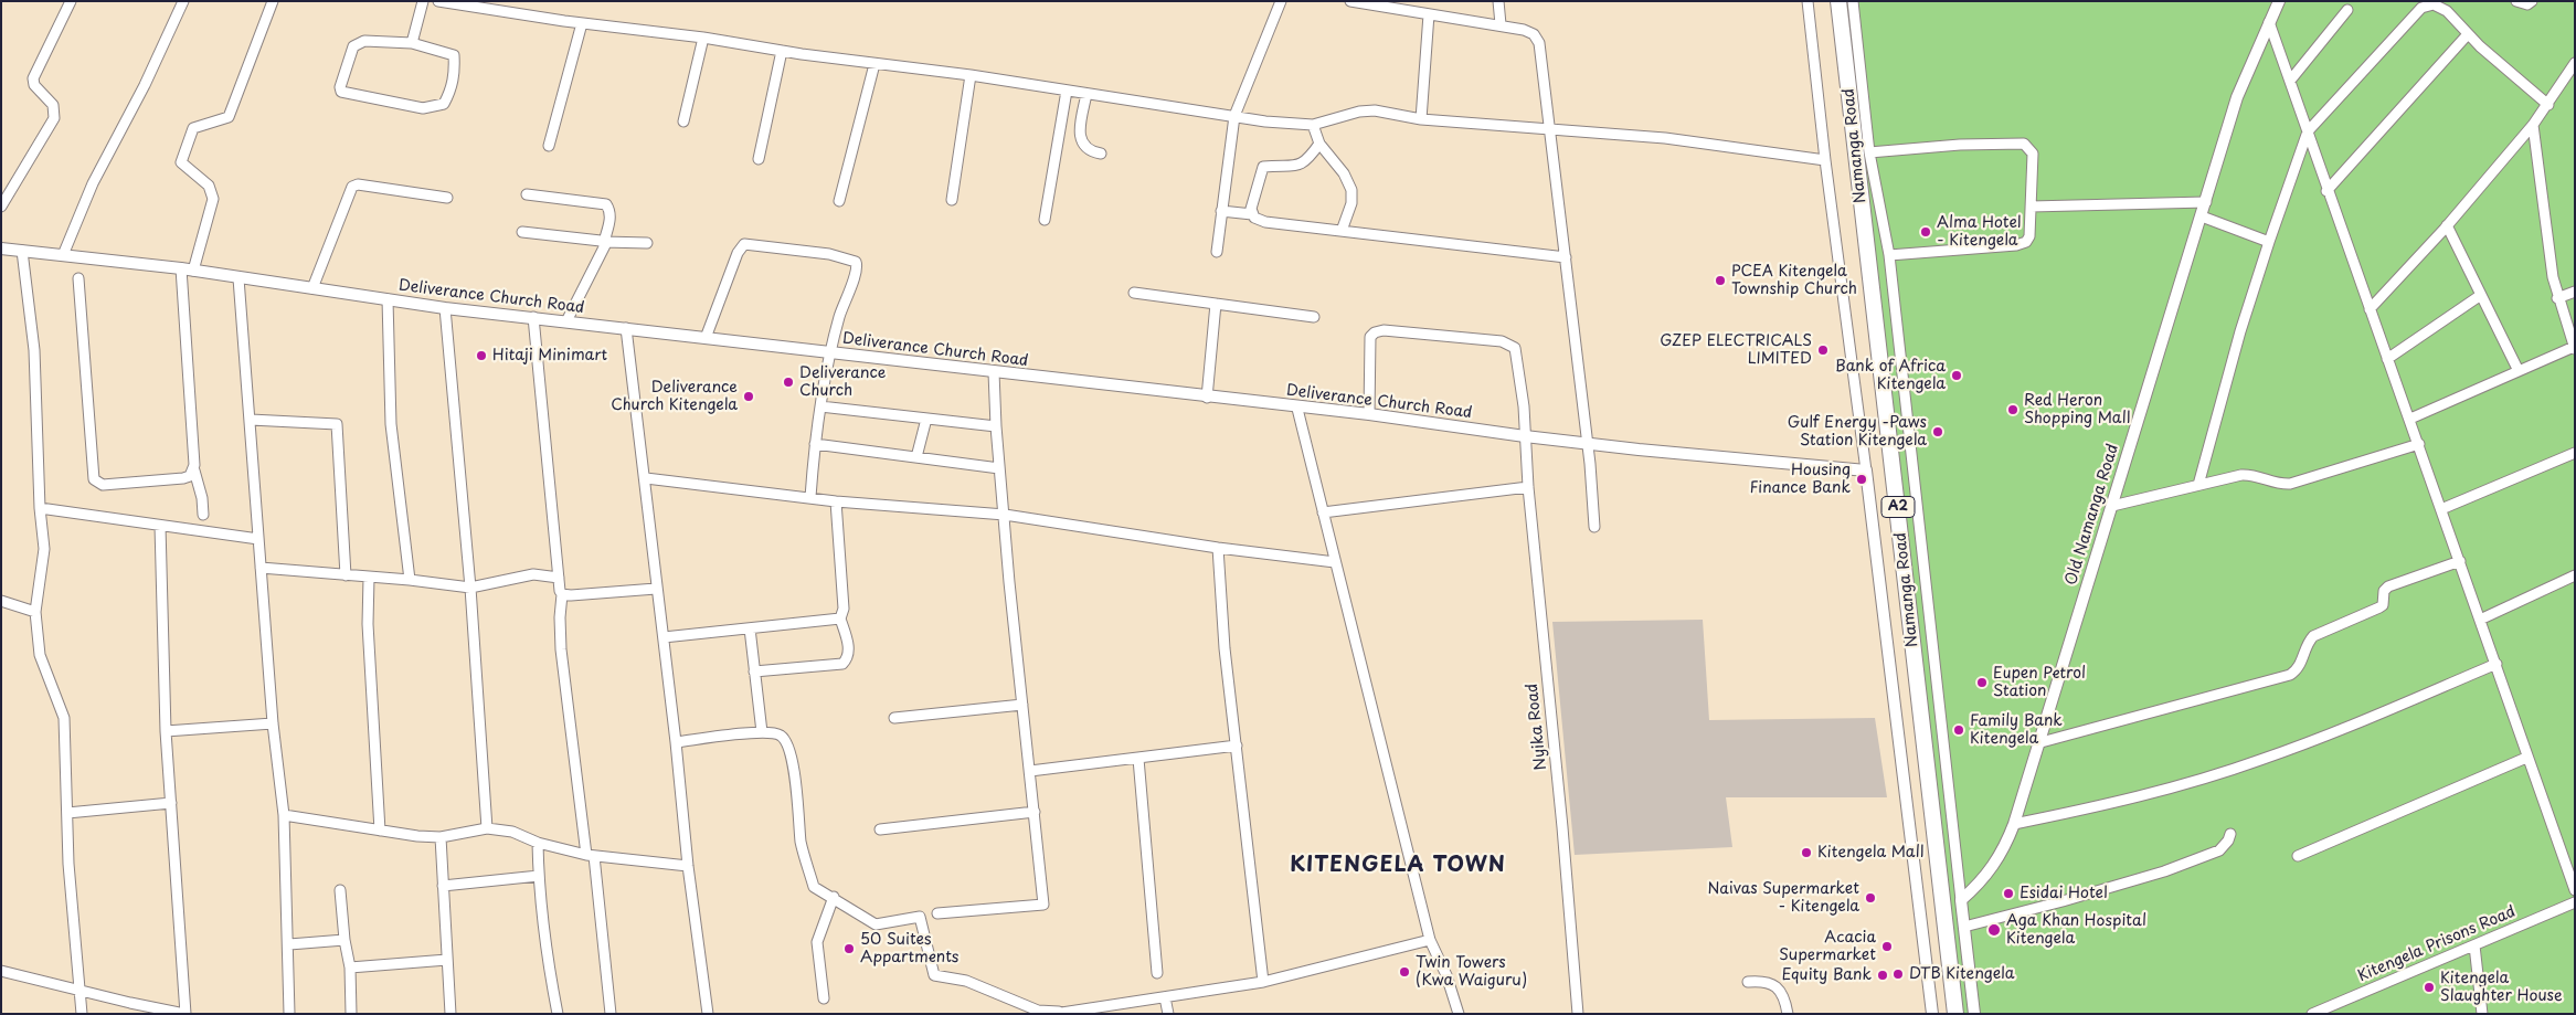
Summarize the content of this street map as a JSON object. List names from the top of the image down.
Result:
{
  "streets": {
    "highway": ["Namanga Road", "A2"],
    "street": [
      "Deliverance Church Road",
      "Old Namanga Road",
      "Nyika Road",
      "Kitengela Prisons Road"
    ]
  },
  "crossings": [
    ["Deliverance Church Road", "Nyika Road"]
  ],
  "districts": ["KITENGELA TOWN"],
  "places": [
    "Alma Hotel - Kitengela",
    "PCEA Kitengela Township Church",
    "GZEP ELECTRICALS LIMITED",
    "Hitaji Minimart",
    "Bank of Africa Kitengela",
    "Deliverance Church",
    "Deliverance Church Kitengela",
    "Red Heron Shopping Mall",
    "Gulf Energy -Paws Station Kitengela",
    "Housing Finance Bank",
    "Eupen Petrol Station",
    "Family Bank Kitengela",
    "Kitengela Mall",
    "Esidai Hotel",
    "Naivas Supermarket - Kitengela",
    "Aga Khan Hospital Kitengela",
    "Acacia Supermarket",
    "50 Suites Appartments",
    "Twin Towers (Kwa Waiguru)",
    "DTB Kitengela",
    "Equity Bank",
    "Kitengela Slaughter House"
  ]
}
